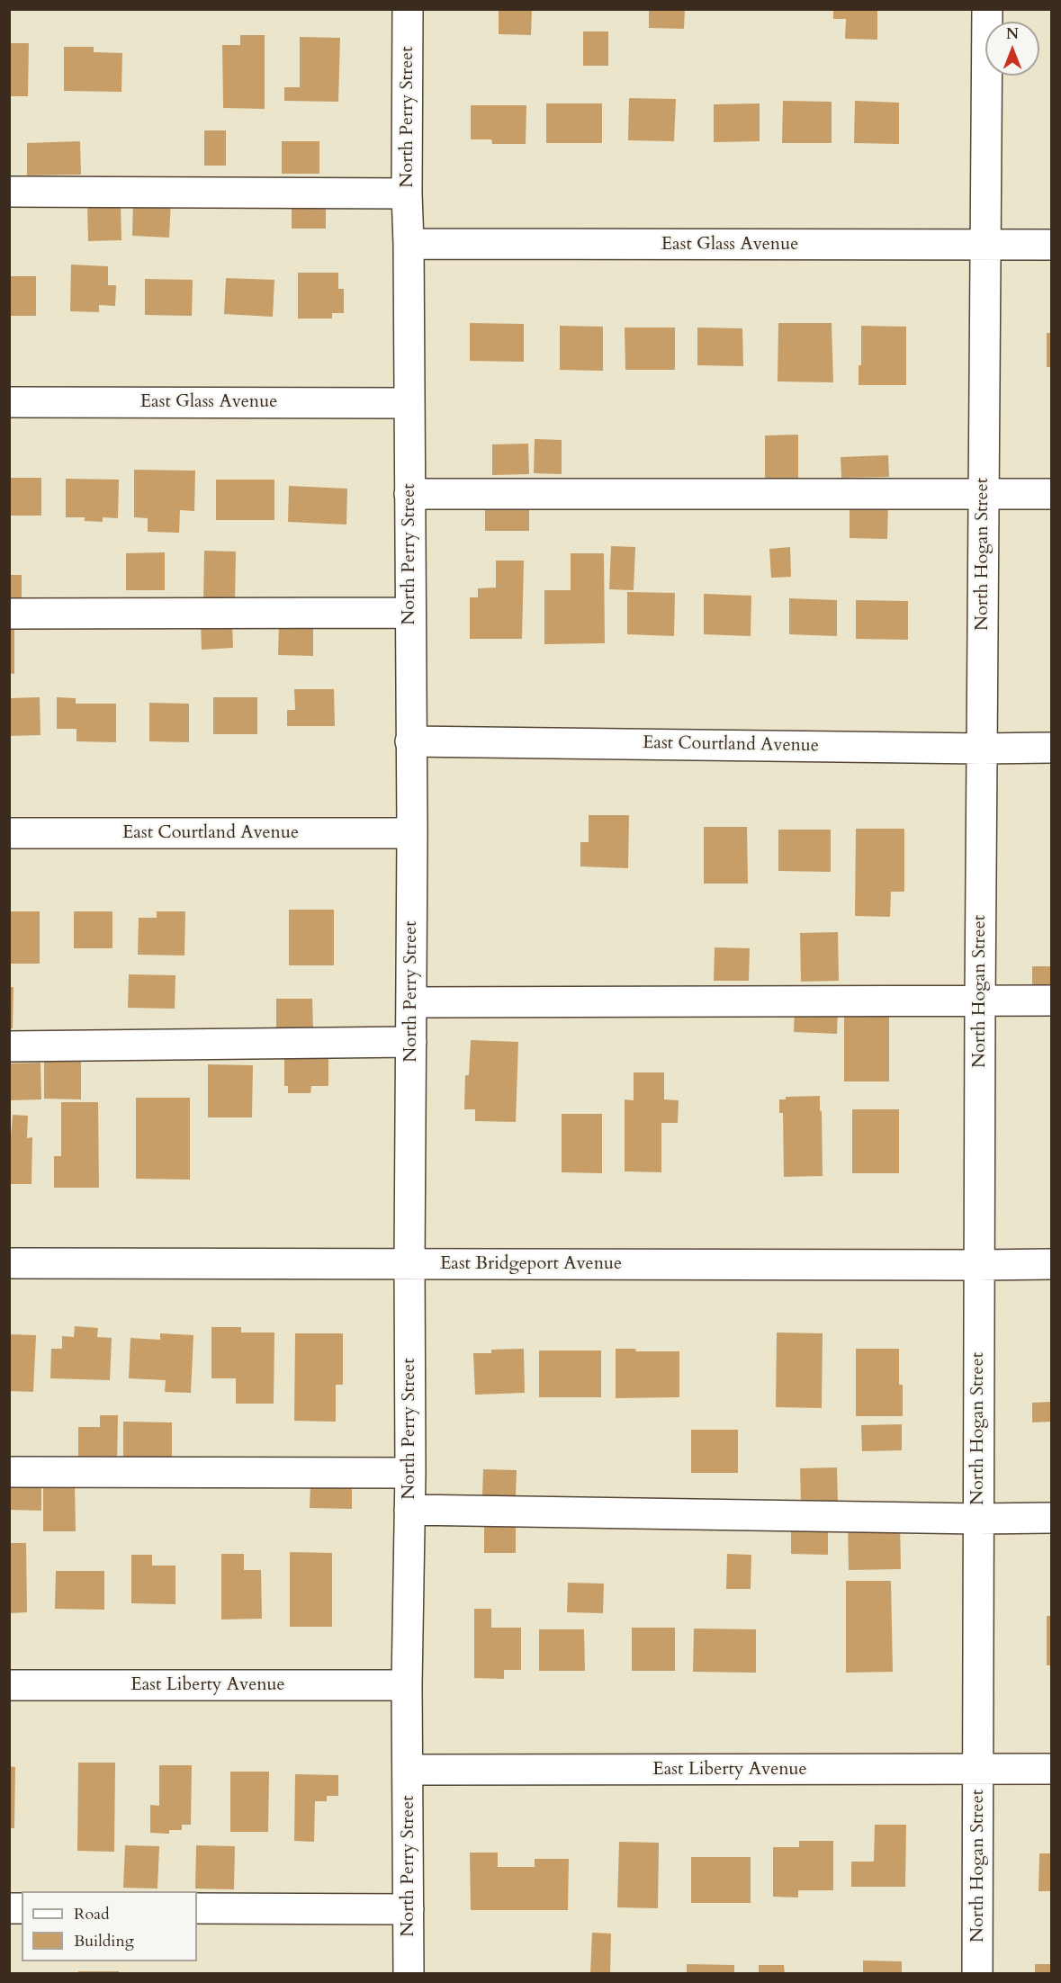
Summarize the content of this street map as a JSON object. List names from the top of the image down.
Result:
{
  "streets": {
    "street": [
      "North Perry Street",
      "East Glass Avenue",
      "North Hogan Street",
      "East Courtland Avenue",
      "East Bridgeport Avenue",
      "East Liberty Avenue"
    ]
  },
  "crossings": [
    ["North Perry Street", "East Glass Avenue"],
    ["North Perry Street", "East Courtland Avenue"],
    ["North Perry Street", "East Bridgeport Avenue"],
    ["North Perry Street", "East Liberty Avenue"],
    ["East Glass Avenue", "North Hogan Street"],
    ["North Hogan Street", "East Courtland Avenue"],
    ["North Hogan Street", "East Bridgeport Avenue"],
    ["North Hogan Street", "East Liberty Avenue"]
  ],
  "legend": ["Road", "Building"],
  "north": "top"
}
